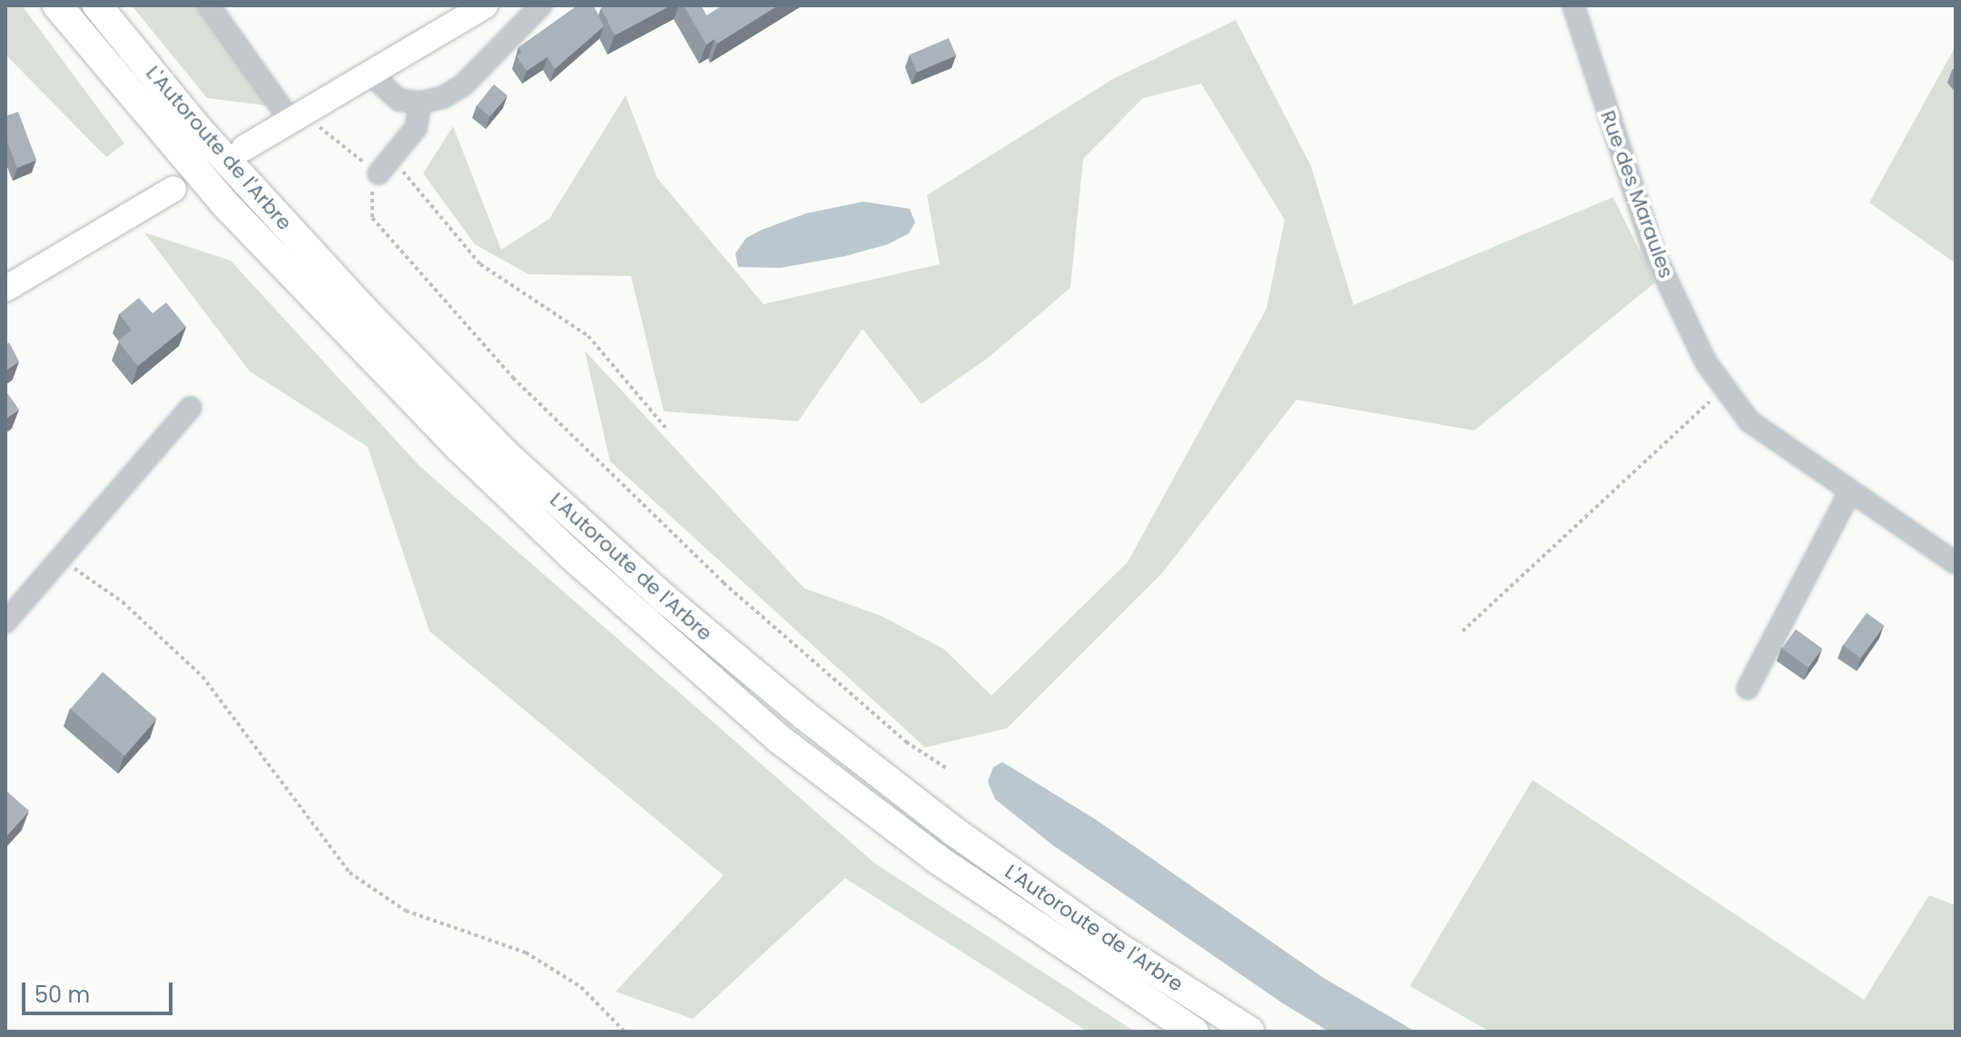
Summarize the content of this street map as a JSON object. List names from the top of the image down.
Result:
{
  "streets": {
    "highway": ["L'Autoroute de l'Arbre"],
    "street": ["Rue des Maraules"]
  },
  "scale_bar": "50 m"
}
